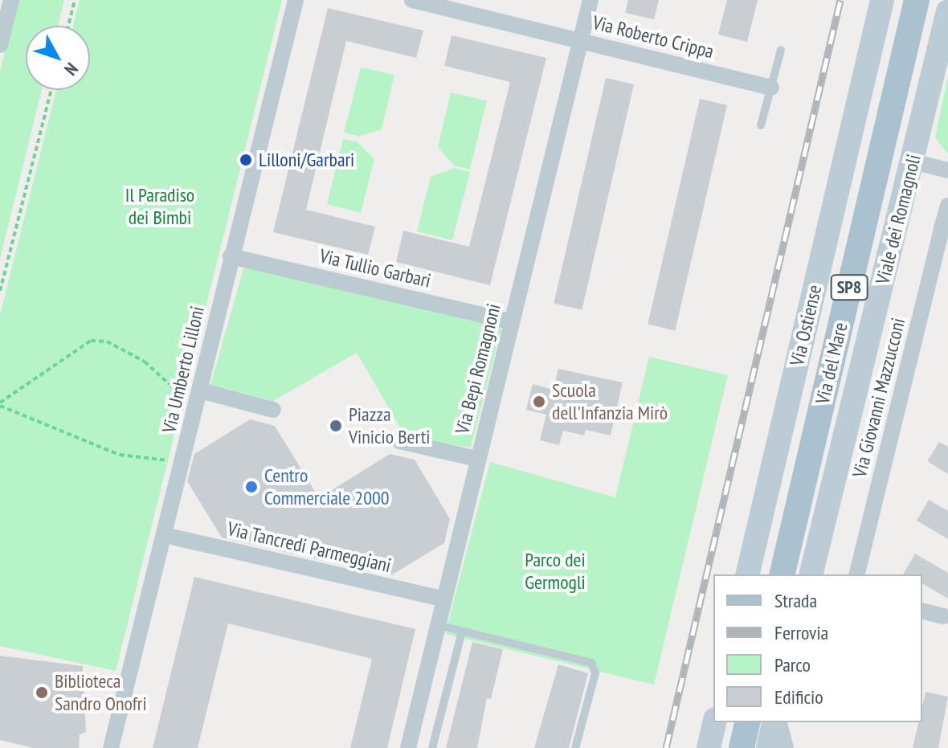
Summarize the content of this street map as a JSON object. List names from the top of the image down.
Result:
{
  "streets": {
    "main road": [
      "Viale dei Romagnoli",
      "SP8",
      "Via Ostiense",
      "Via del Mare"
    ],
    "street": [
      "Via Roberto Crippa",
      "Via Tullio Garbari",
      "Via Bepi Romagnoni",
      "Via Umberto Lilloni",
      "Via Giovanni Mazzucconi",
      "Via Tancredi Parmeggiani"
    ]
  },
  "crossings": [
    ["Via Roberto Crippa", "Via Bepi Romagnoni"],
    ["Via Tullio Garbari", "Via Bepi Romagnoni"],
    ["Via Tullio Garbari", "Via Umberto Lilloni"],
    ["Via Bepi Romagnoni", "Via Tancredi Parmeggiani"],
    ["Via Umberto Lilloni", "Via Tancredi Parmeggiani"]
  ],
  "parks": ["Il Paradiso dei Bimbi", "Parco dei Germogli"],
  "places": [
    "Lilloni/Garbari",
    "Scuola dell'Infanzia Mirò",
    "Piazza Vinicio Berti",
    "Centro Commerciale 2000",
    "Biblioteca Sandro Onofri"
  ],
  "legend": [
    "Strada",
    "Ferrovia",
    "Parco",
    "Edificio"
  ],
  "north": "bottom right"
}
